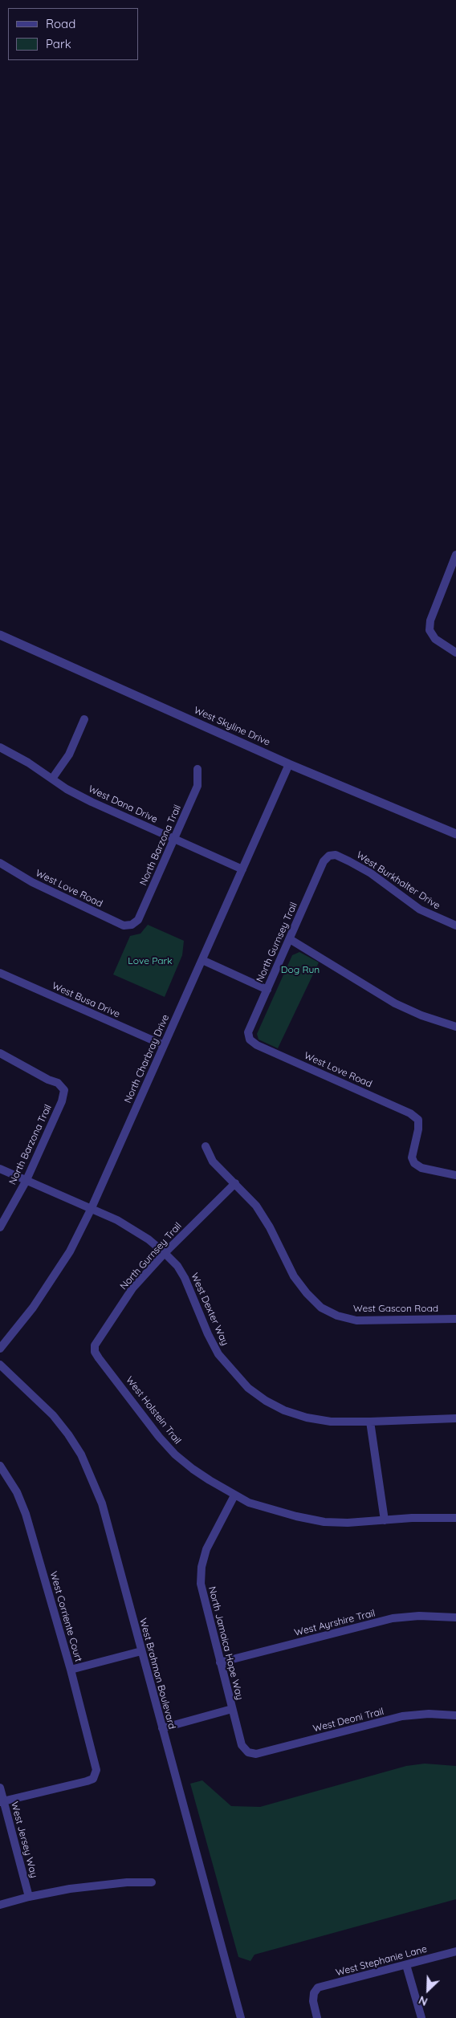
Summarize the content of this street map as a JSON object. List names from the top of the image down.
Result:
{
  "streets": {
    "street": [
      "West Skyline Drive",
      "West Dana Drive",
      "North Barzona Trail",
      "West Burkhalter Drive",
      "West Love Road",
      "North Gurnsey Trail",
      "West Busa Drive",
      "North Charbray Drive",
      "West Gascon Road",
      "West Dexter Way",
      "West Holstein Trail",
      "West Corriente Court",
      "West Ayrshire Trail",
      "North Jamaica Hope Way",
      "West Brahman Boulevard",
      "West Deoni Trail",
      "West Jersey Way",
      "West Stephanie Lane"
    ]
  },
  "crossings": [
    ["West Skyline Drive", "North Charbray Drive"],
    ["West Dana Drive", "North Barzona Trail"],
    ["West Dana Drive", "North Charbray Drive"],
    ["North Barzona Trail", "West Love Road"],
    ["North Barzona Trail", "West Dexter Way"],
    ["West Burkhalter Drive", "North Gurnsey Trail"],
    ["West Love Road", "North Gurnsey Trail"],
    ["North Gurnsey Trail", "West Gascon Road"],
    ["North Gurnsey Trail", "West Dexter Way"],
    ["North Gurnsey Trail", "West Holstein Trail"],
    ["West Busa Drive", "North Charbray Drive"],
    ["North Charbray Drive", "West Dexter Way"],
    ["West Holstein Trail", "North Jamaica Hope Way"],
    ["West Corriente Court", "West Jersey Way"],
    ["West Ayrshire Trail", "North Jamaica Hope Way"],
    ["North Jamaica Hope Way", "West Deoni Trail"]
  ],
  "parks": ["Love Park", "Dog Run"],
  "legend": ["Road", "Park"],
  "north": "bottom left"
}
